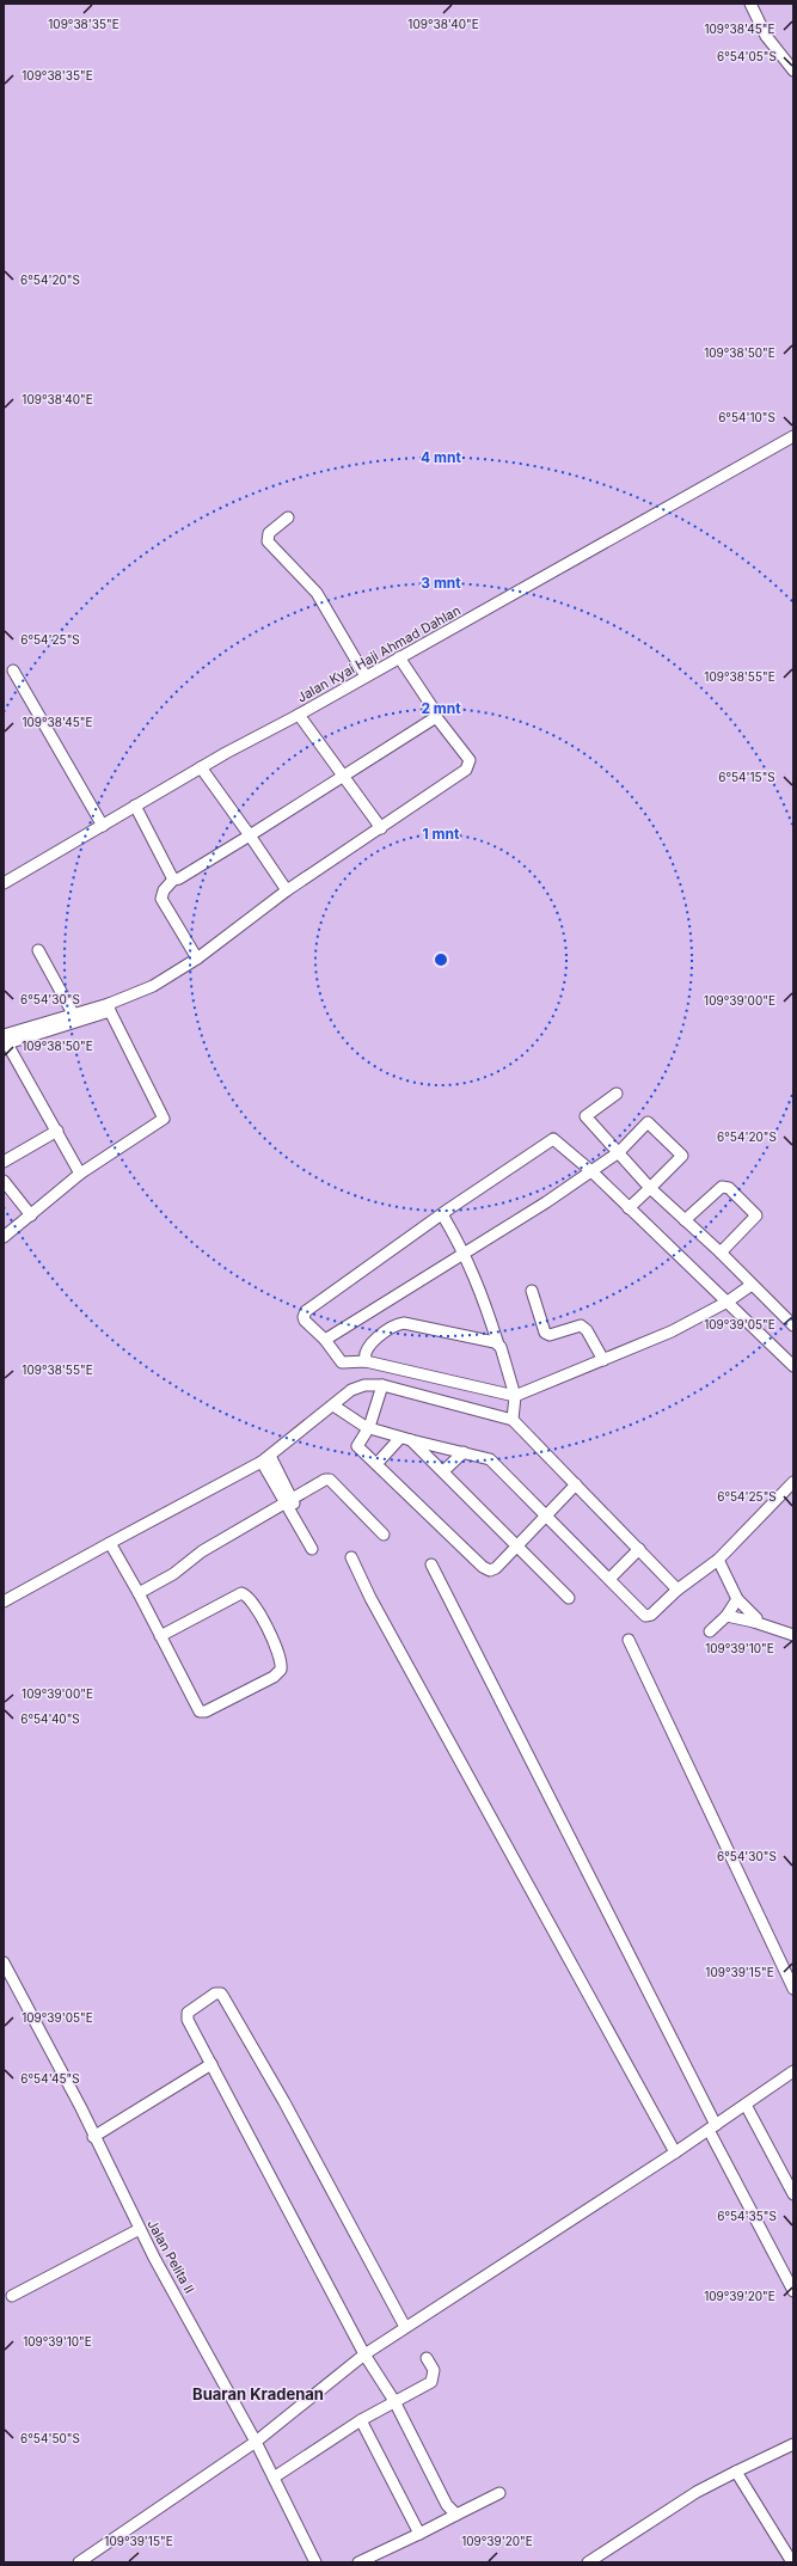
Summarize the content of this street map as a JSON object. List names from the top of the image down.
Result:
{
  "streets": {
    "street": ["Jalan Kyai Haji Ahmad Dahlan", "Jalan Pelita II"]
  },
  "districts": ["Buaran Kradenan"],
  "coordinates": [
    "109°38'40\"E",
    "109°38'35\"E",
    "109°38'45\"E",
    "6°54'05\"S",
    "6°54'20\"S",
    "109°38'50\"E",
    "6°54'10\"S",
    "6°54'25\"S",
    "109°38'55\"E",
    "6°54'15\"S",
    "6°54'30\"S",
    "109°39'00\"E",
    "109°39'05\"E",
    "109°39'10\"E",
    "6°54'40\"S",
    "109°39'15\"E",
    "6°54'45\"S",
    "6°54'35\"S",
    "109°39'20\"E",
    "6°54'50\"S"
  ],
  "rings": [
    "4 mnt",
    "3 mnt",
    "2 mnt",
    "1 mnt"
  ]
}
